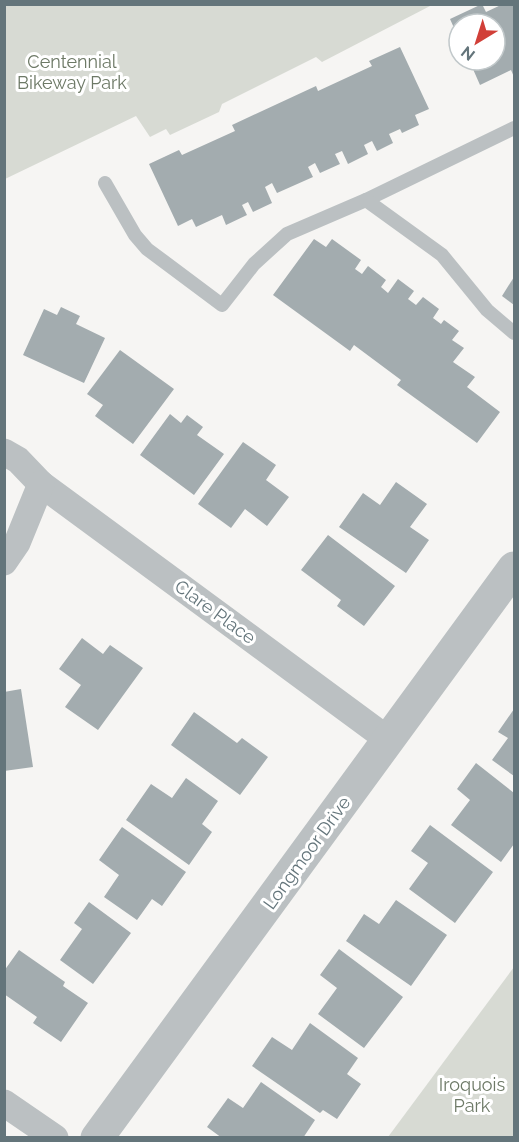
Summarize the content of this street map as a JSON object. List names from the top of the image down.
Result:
{
  "streets": {
    "street": ["Clare Place", "Longmoor Drive"]
  },
  "crossings": [
    ["Clare Place", "Longmoor Drive"]
  ],
  "parks": ["Centennial Bikeway Park", "Iroquois Park"],
  "north": "bottom left"
}
